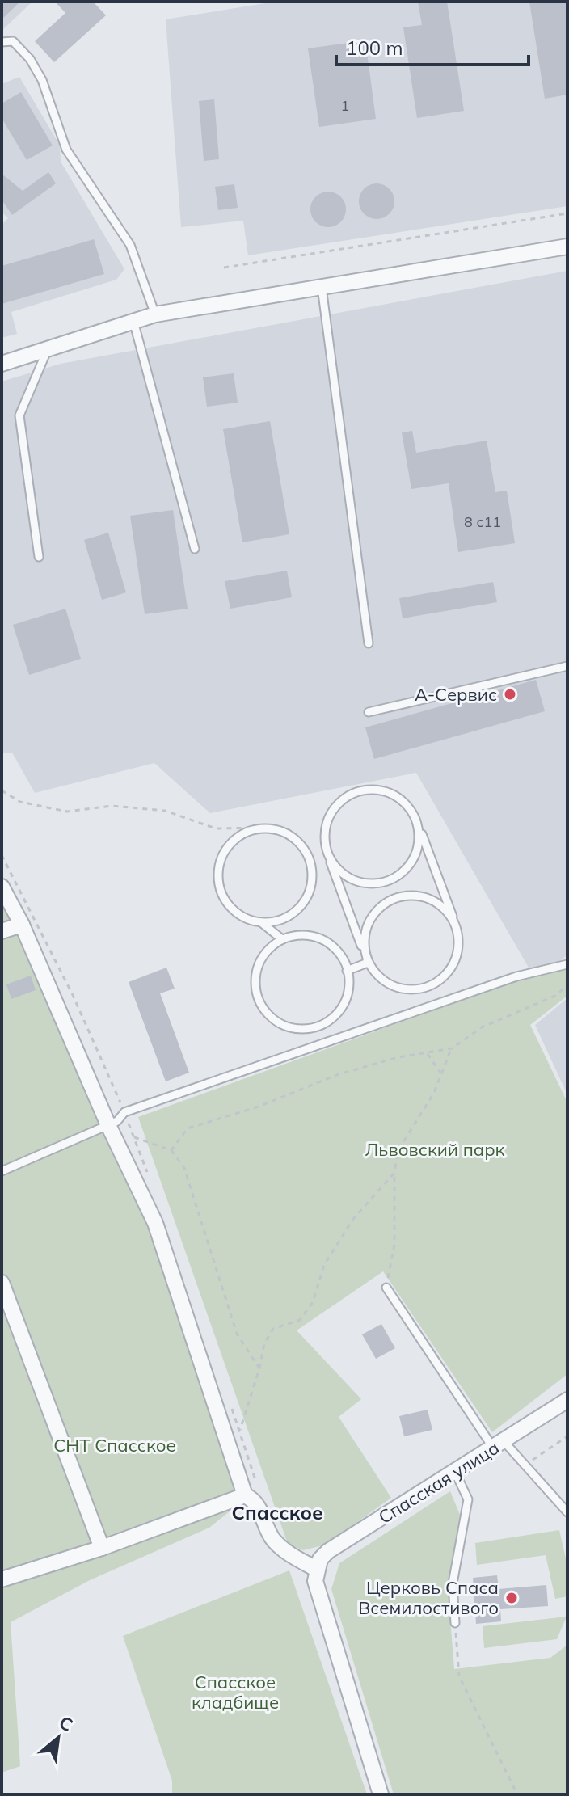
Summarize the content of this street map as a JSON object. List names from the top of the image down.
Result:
{
  "streets": {
    "street": ["Спасская улица"]
  },
  "districts": ["Спасское"],
  "parks": ["Львовский парк", "СНТ Спасское", "Спасское кладбище"],
  "places": ["A-Сервис", "Церковь Спаса Всемилостивого"],
  "house_numbers": ["1", "8 с11"],
  "scale_bar": "100 m",
  "north": "top right"
}
